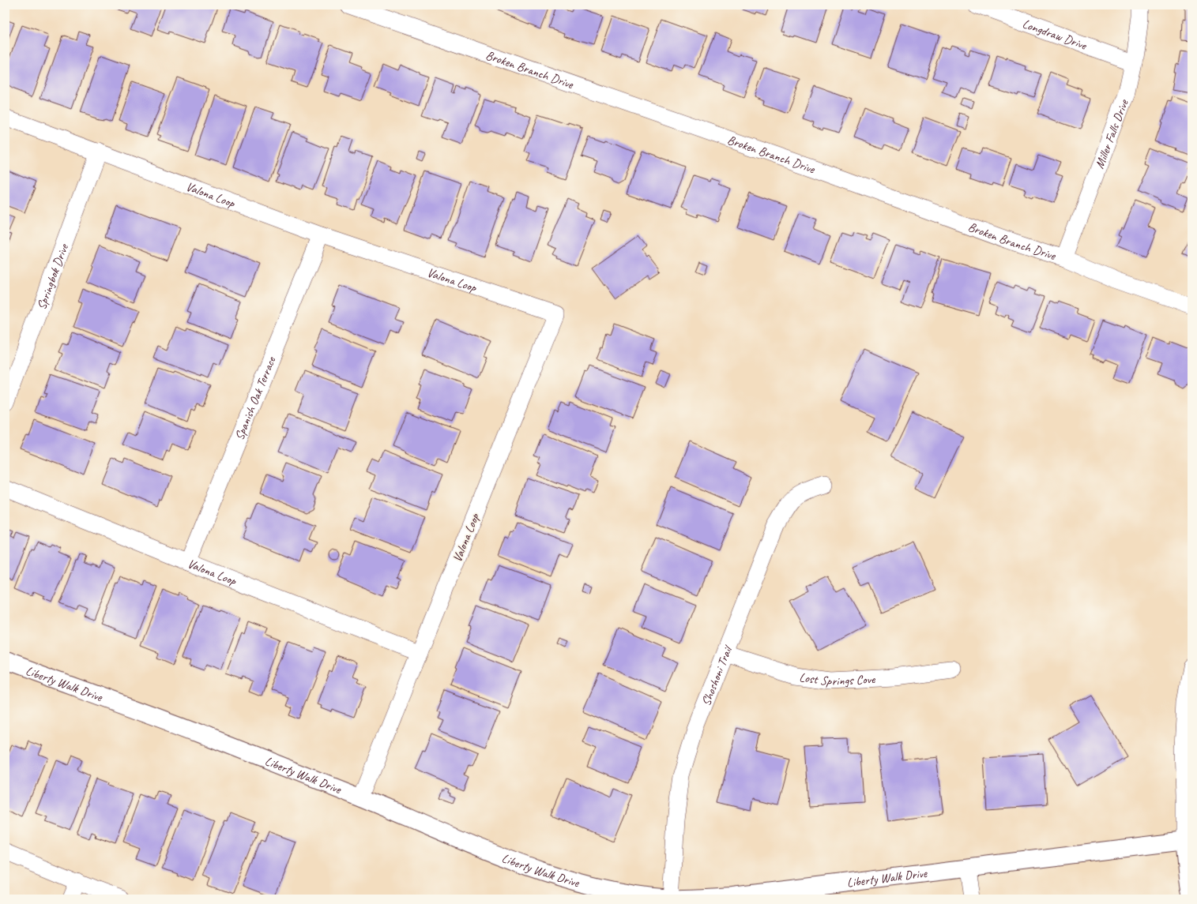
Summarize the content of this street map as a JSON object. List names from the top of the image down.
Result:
{
  "streets": {
    "street": [
      "Longdraw Drive",
      "Broken Branch Drive",
      "Miller Falls Drive",
      "Valona Loop",
      "Springbok Drive",
      "Spanish Oak Terrace",
      "Shoshoni Trail",
      "Lost Springs Cove",
      "Liberty Walk Drive"
    ]
  },
  "crossings": [
    ["Longdraw Drive", "Miller Falls Drive"],
    ["Broken Branch Drive", "Miller Falls Drive"],
    ["Valona Loop", "Springbok Drive"],
    ["Valona Loop", "Spanish Oak Terrace"],
    ["Valona Loop", "Liberty Walk Drive"],
    ["Shoshoni Trail", "Lost Springs Cove"],
    ["Shoshoni Trail", "Liberty Walk Drive"]
  ]
}
